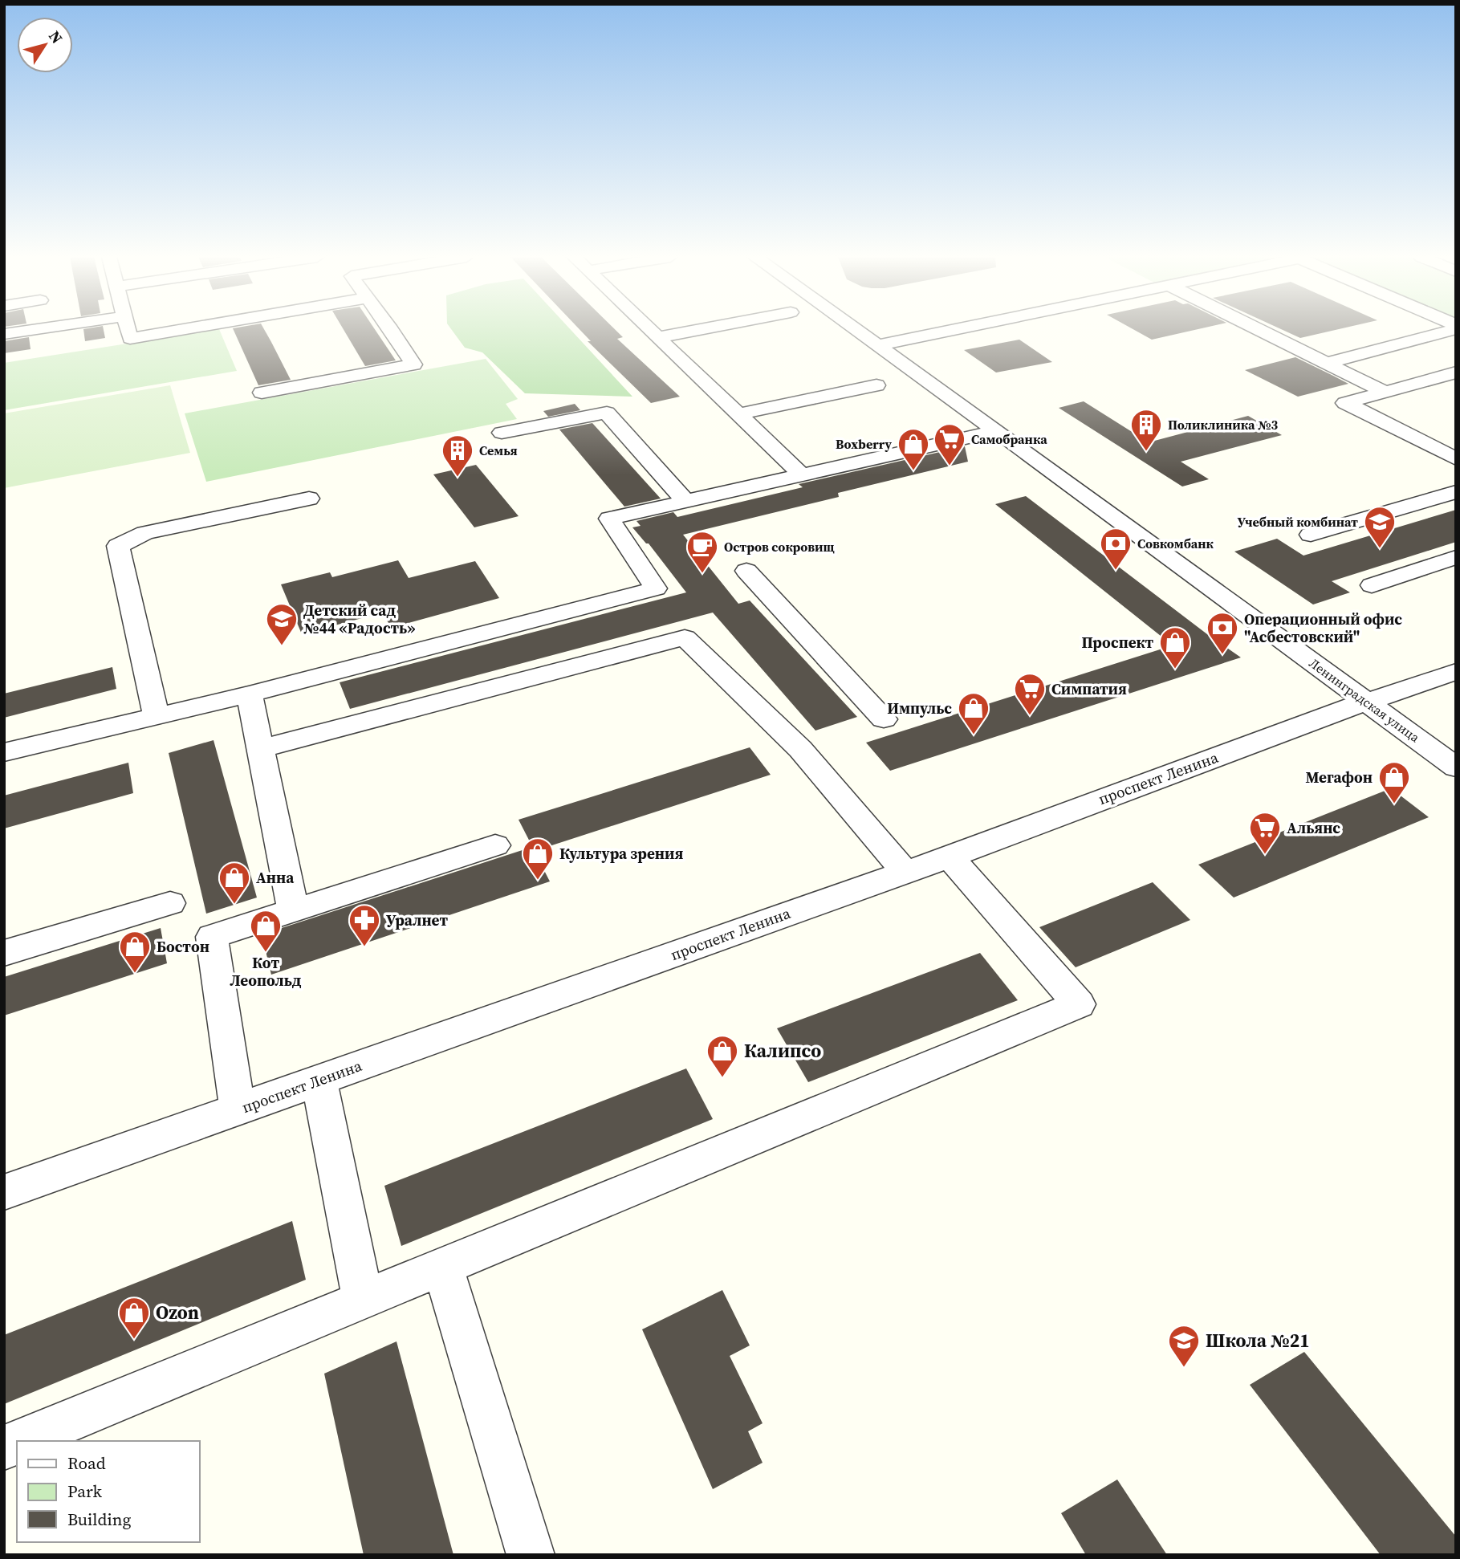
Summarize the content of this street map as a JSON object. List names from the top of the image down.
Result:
{
  "streets": {
    "street": ["Ленинградская улица", "проспект Ленина"]
  },
  "crossings": [
    ["Ленинградская улица", "проспект Ленина"]
  ],
  "places": {
    "building": ["Поликлиника №3", "Семья"],
    "supermarket": ["Самобранка", "Симпатия", "Альянс"],
    "shop": [
      "Boxberry",
      "Проспект",
      "Импульс",
      "Мегафон",
      "Культура зрения",
      "Анна",
      "Кот Леопольд",
      "Бостон",
      "Калипсо",
      "Ozon"
    ],
    "school or university": ["Учебный комбинат", "Детский сад №44 «Радость»", "Школа №21"],
    "bank": ["Совкомбанк", "Операционный офис \"Асбестовский\""],
    "cafe": ["Остров сокровищ"],
    "pharmacy": ["Уралнет"]
  },
  "legend": ["Road", "Park", "Building"],
  "north": "top right"
}
